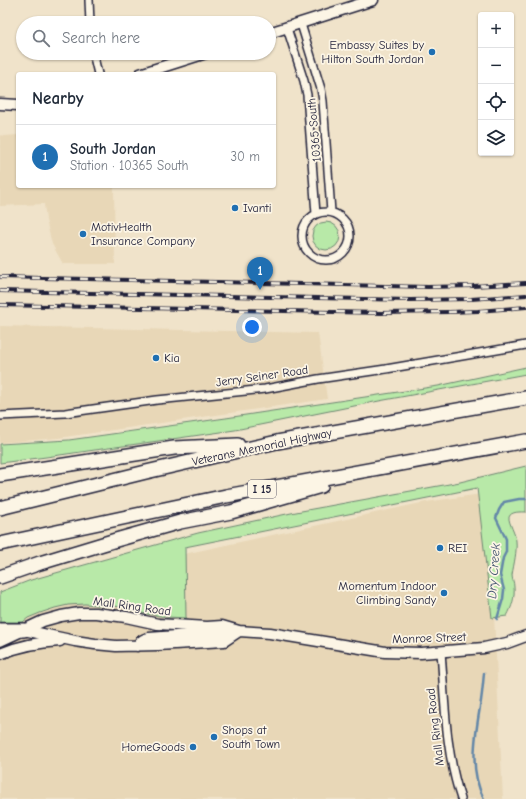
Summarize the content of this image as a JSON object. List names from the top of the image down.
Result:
{
  "streets": {
    "highway": ["Veterans Memorial Highway", "I 15"],
    "street": [
      "10365 South",
      "Jerry Seiner Road",
      "Mall Ring Road",
      "Monroe Street"
    ]
  },
  "crossings": [
    ["Mall Ring Road", "Monroe Street"]
  ],
  "water": ["Dry Creek"],
  "places": [
    "Embassy Suites by Hilton South Jordan",
    "Ivanti",
    "MotivHealth Insurance Company",
    "Kia",
    "REI",
    "Momentum Indoor Climbing Sandy",
    "Shops at South Town",
    "HomeGoods"
  ],
  "page": {
    "map_buttons": ["+", "−"],
    "search": "Search here",
    "heading": "Nearby",
    "list": [
      {
        "mark": "1",
        "name": "South Jordan",
        "note": "Station · 10365 South",
        "value": "30 m"
      }
    ],
    "pins": "1"
  }
}
